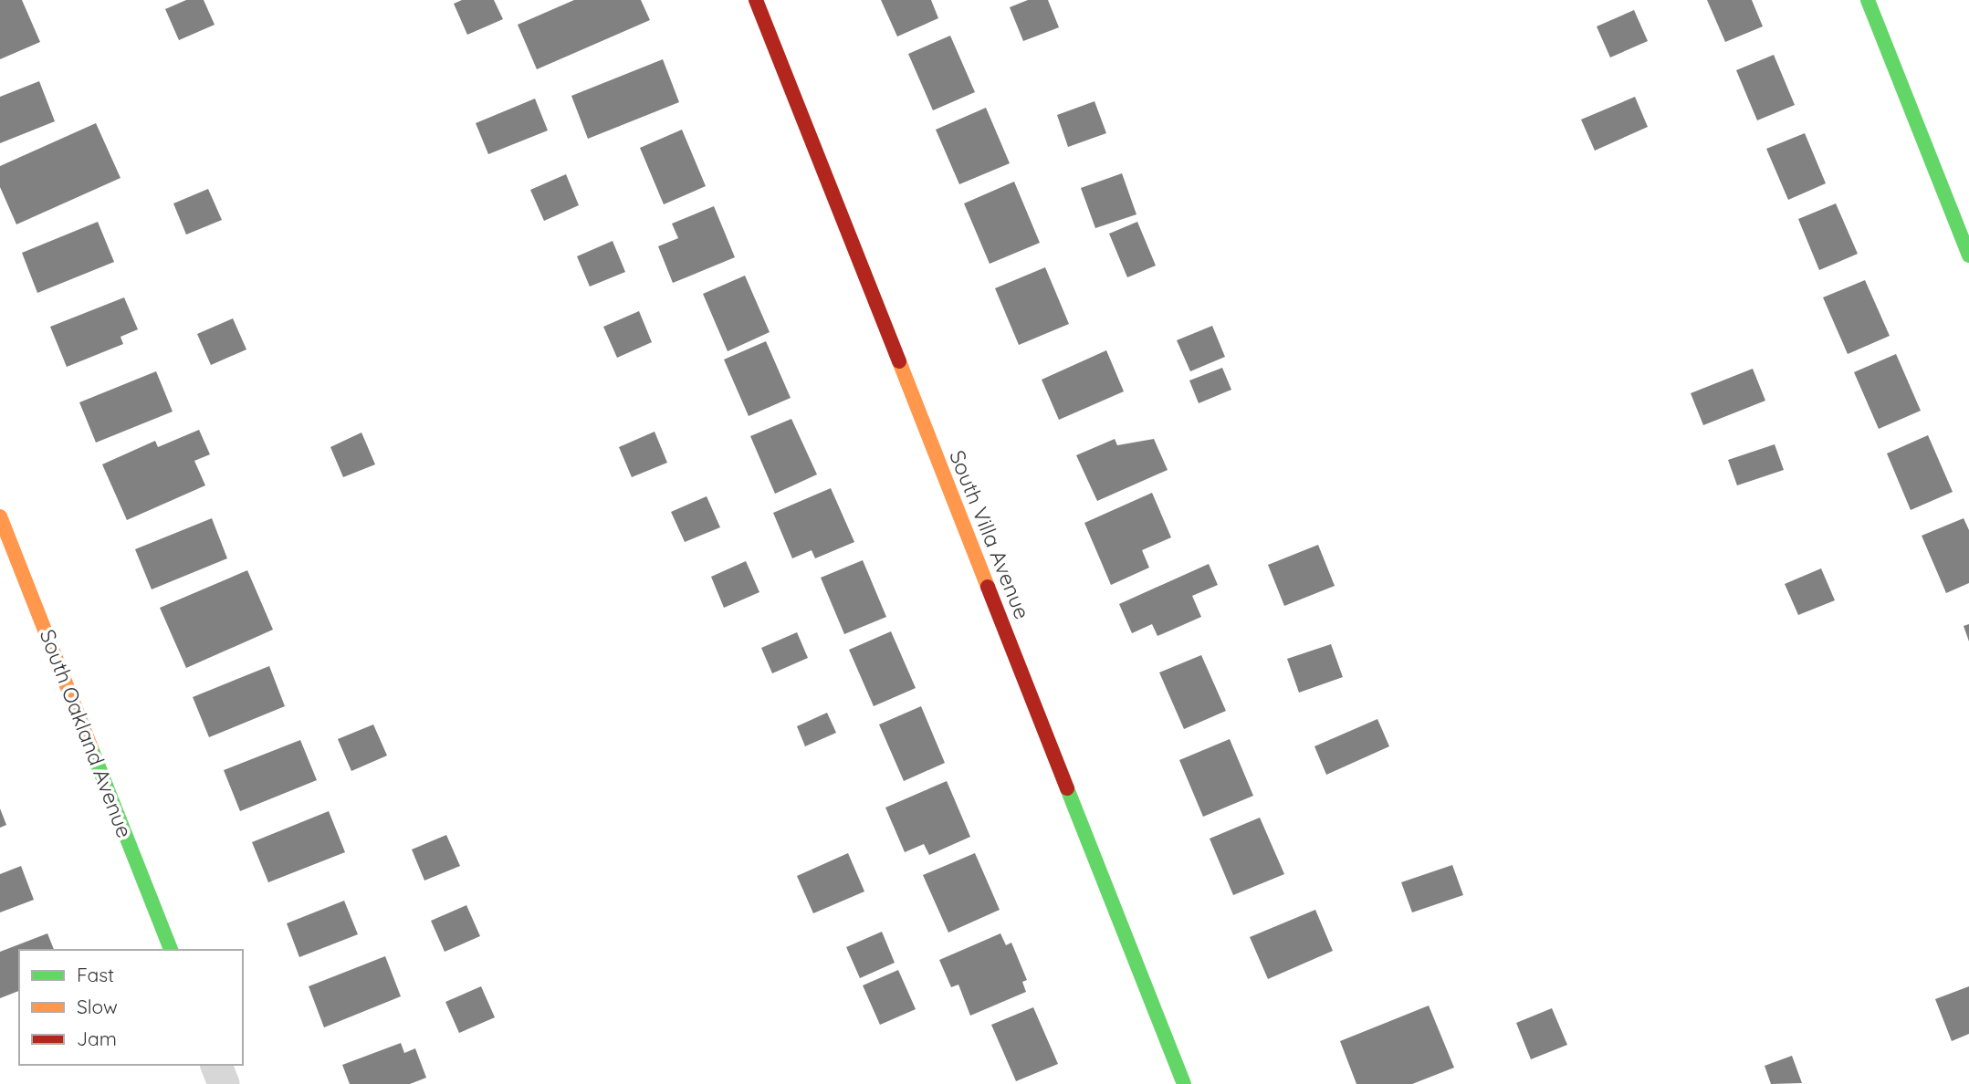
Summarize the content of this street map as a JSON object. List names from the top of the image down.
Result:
{
  "streets": {
    "street": ["South Villa Avenue", "South Oakland Avenue"]
  },
  "legend": ["Fast", "Slow", "Jam"]
}
